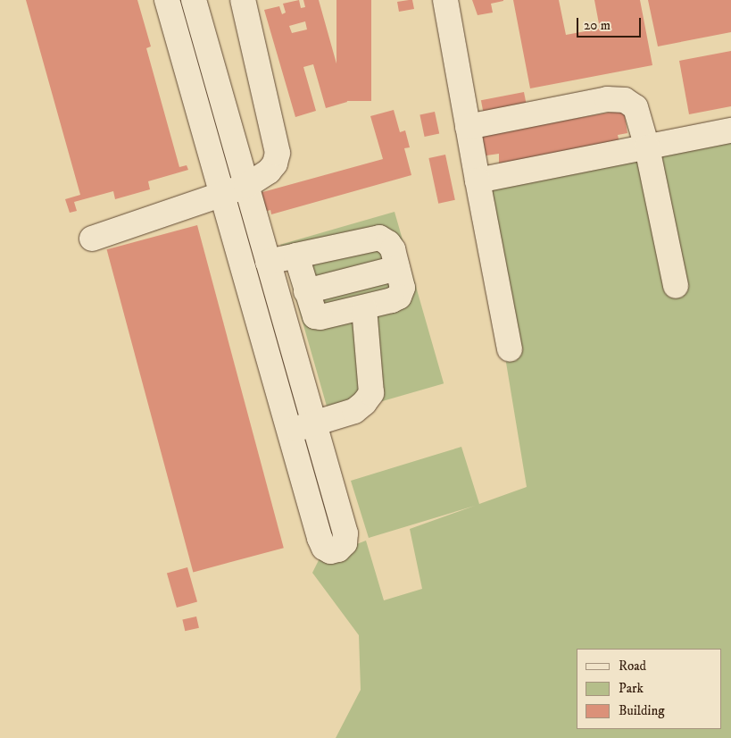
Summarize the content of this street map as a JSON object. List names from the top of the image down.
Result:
{
  "legend": ["Road", "Park", "Building"],
  "scale_bar": "20 m"
}
